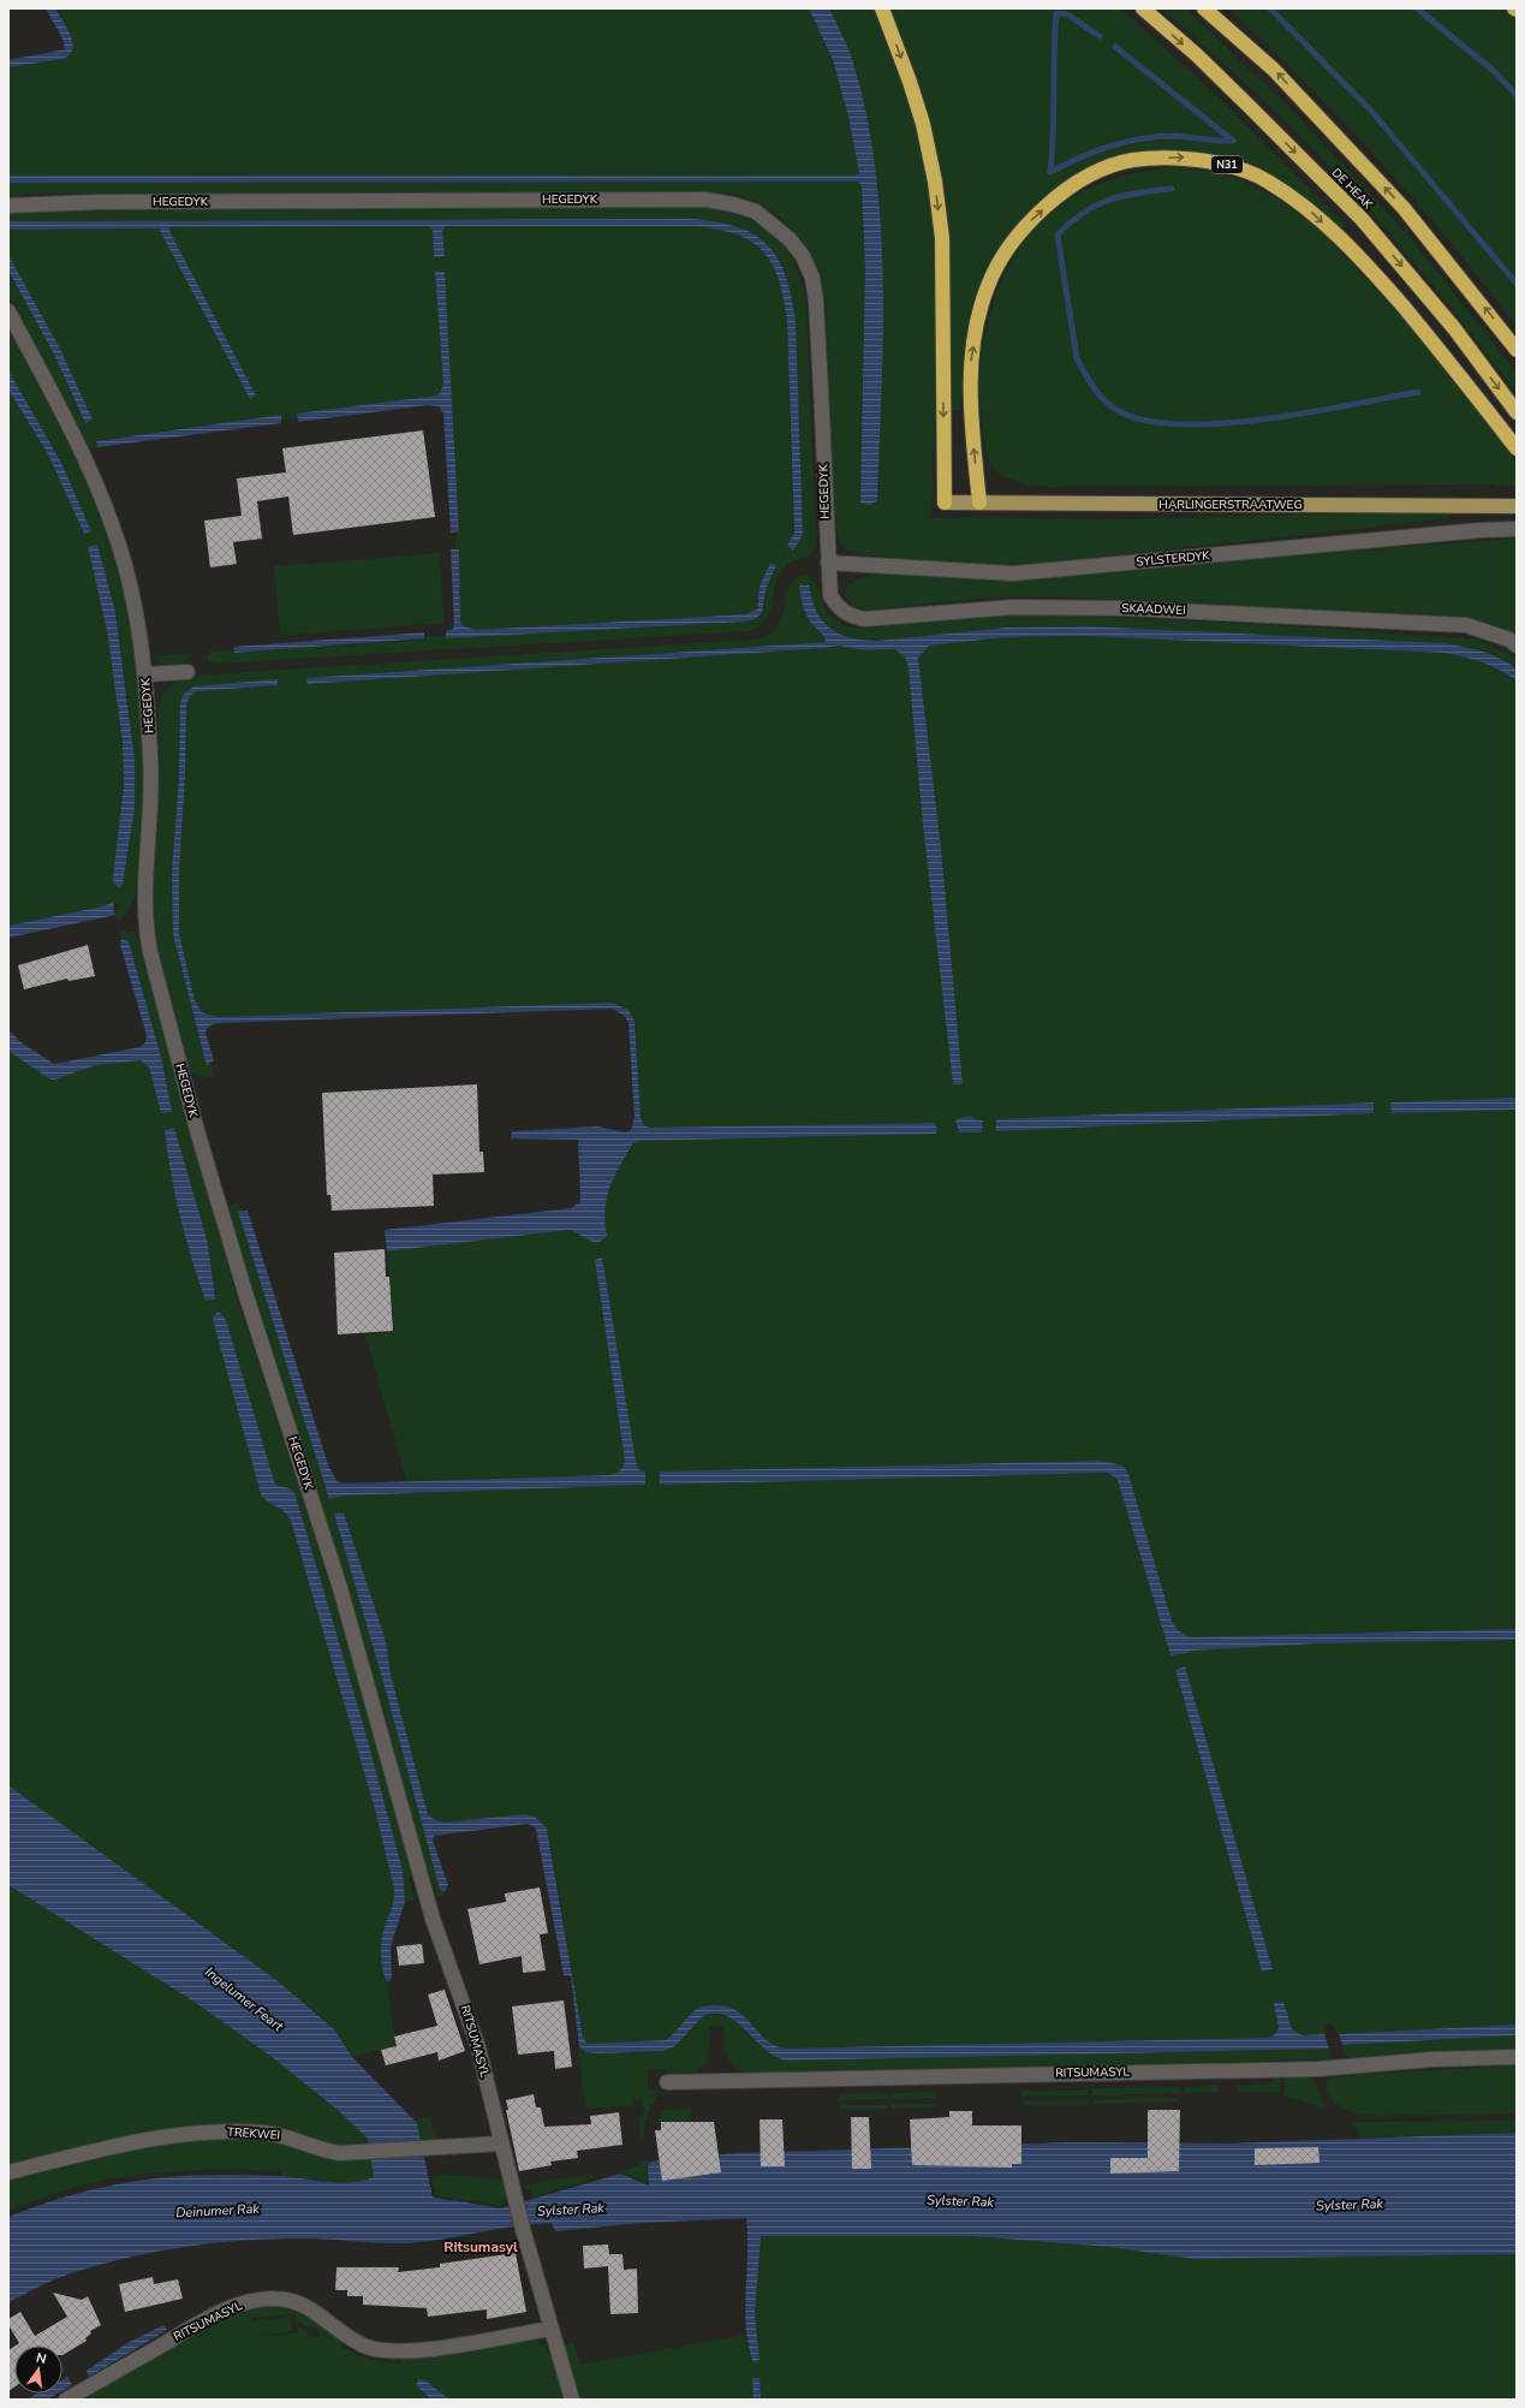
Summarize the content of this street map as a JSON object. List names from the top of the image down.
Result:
{
  "streets": {
    "highway": ["N31", "DE HEAK"],
    "main road": ["HARLINGERSTRAATWEG"],
    "street": [
      "HEGEDYK",
      "SYLSTERDYK",
      "SKAADWEI",
      "RITSUMASYL",
      "TREKWEI"
    ]
  },
  "crossings": [
    ["N31", "HARLINGERSTRAATWEG"],
    ["HEGEDYK", "SYLSTERDYK"],
    ["HEGEDYK", "SKAADWEI"],
    ["HEGEDYK", "RITSUMASYL"],
    ["SYLSTERDYK", "SKAADWEI"],
    ["RITSUMASYL", "TREKWEI"]
  ],
  "districts": ["Ritsumasyl"],
  "water": ["Ingelumer Feart", "Sylster Rak", "Deinumer Rak"],
  "north": "top"
}
